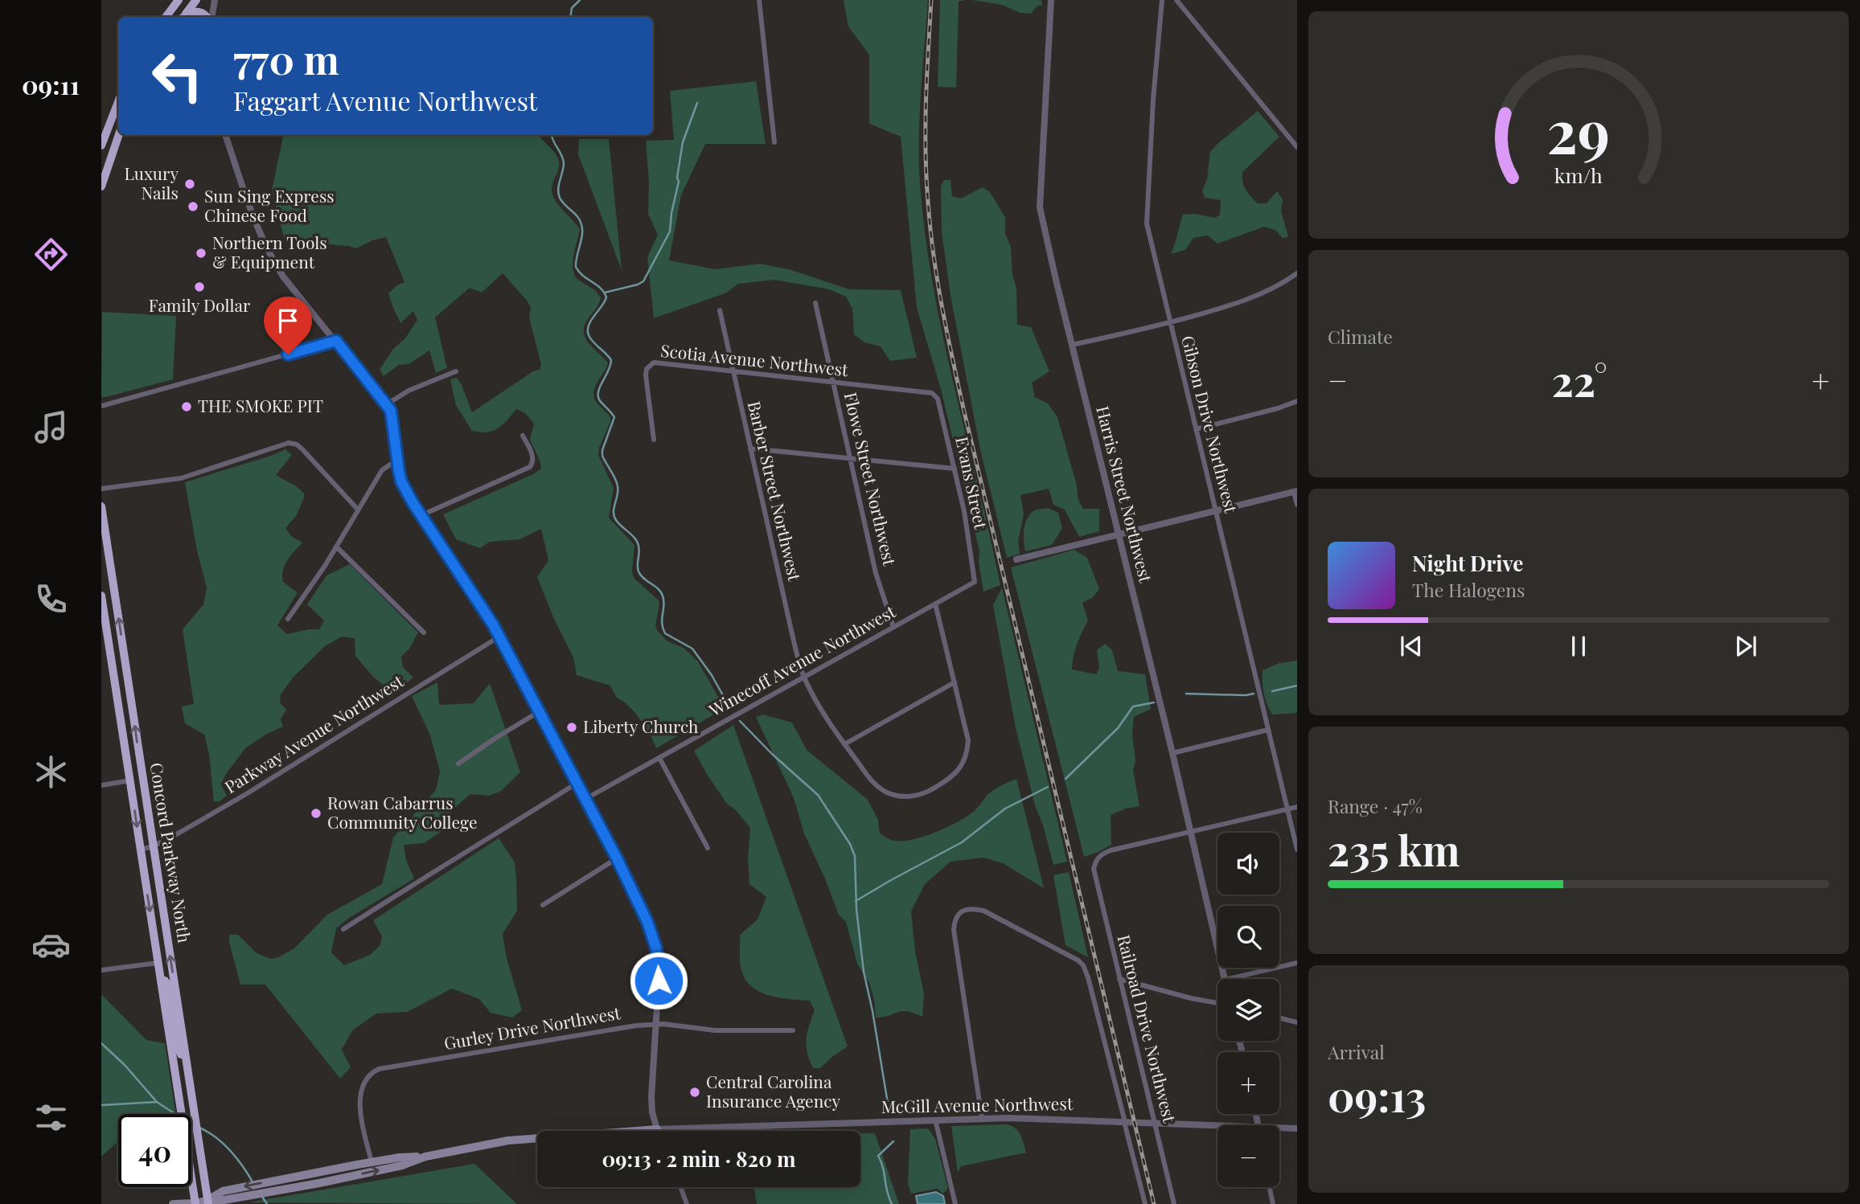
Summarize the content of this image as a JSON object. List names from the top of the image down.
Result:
{
  "streets": {
    "highway": ["Concord Parkway North"],
    "street": [
      "Scotia Avenue Northwest",
      "Gibson Drive Northwest",
      "Flowe Street Northwest",
      "Evans Street",
      "Barber Street Northwest",
      "Harris Street Northwest",
      "Winecoff Avenue Northwest",
      "Parkway Avenue Northwest",
      "Gurley Drive Northwest",
      "Railroad Drive Northwest",
      "McGill Avenue Northwest"
    ]
  },
  "crossings": [
    ["Scotia Avenue Northwest", "Flowe Street Northwest"],
    ["Scotia Avenue Northwest", "Evans Street"],
    ["Scotia Avenue Northwest", "Barber Street Northwest"],
    ["Flowe Street Northwest", "Winecoff Avenue Northwest"],
    ["Evans Street", "Winecoff Avenue Northwest"],
    ["Barber Street Northwest", "Winecoff Avenue Northwest"],
    ["Harris Street Northwest", "Railroad Drive Northwest"],
    ["Parkway Avenue Northwest", "Concord Parkway North"],
    ["Railroad Drive Northwest", "McGill Avenue Northwest"]
  ],
  "places": [
    "Luxury Nails",
    "Sun Sing Express Chinese Food",
    "Northern Tools & Equipment",
    "Family Dollar",
    "THE SMOKE PIT",
    "Liberty Church",
    "Rowan Cabarrus Community College",
    "Central Carolina Insurance Agency"
  ],
  "page": {
    "tabs": "09:11",
    "turn": ["770 m", "Faggart Avenue Northwest"],
    "tile": [
      "Climate",
      ["Range · 47%", "235 km"],
      ["Arrival", "09:13"]
    ],
    "heat": ["−", "22°", "+"],
    "song": ["Night Drive", "The Halogens"],
    "map_buttons": ["+", "−"],
    "limit": "40",
    "trip": "09:13 · 2 min · 820 m",
    "gauge": ["29", "km/h"]
  }
}
